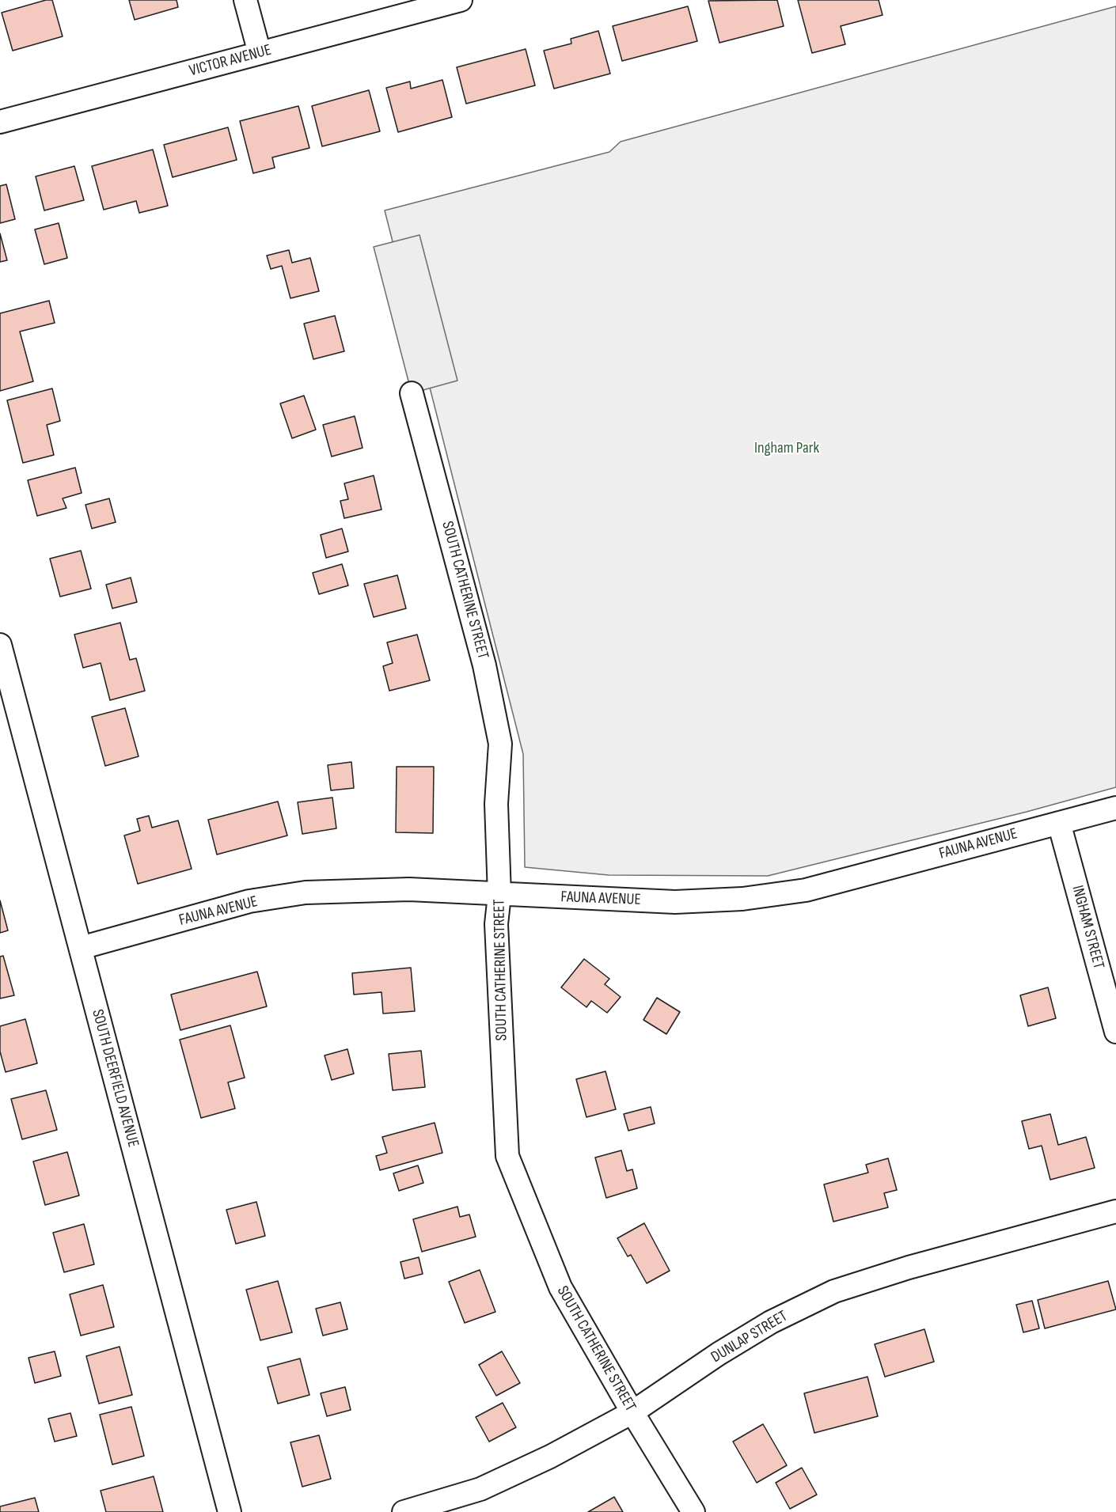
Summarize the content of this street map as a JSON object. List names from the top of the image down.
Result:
{
  "streets": {
    "street": [
      "VICTOR AVENUE",
      "SOUTH CATHERINE STREET",
      "FAUNA AVENUE",
      "INGHAM STREET",
      "SOUTH DEERFIELD AVENUE",
      "DUNLAP STREET"
    ]
  },
  "crossings": [
    ["SOUTH CATHERINE STREET", "FAUNA AVENUE"],
    ["SOUTH CATHERINE STREET", "DUNLAP STREET"],
    ["FAUNA AVENUE", "INGHAM STREET"],
    ["FAUNA AVENUE", "SOUTH DEERFIELD AVENUE"]
  ],
  "parks": ["Ingham Park"]
}
